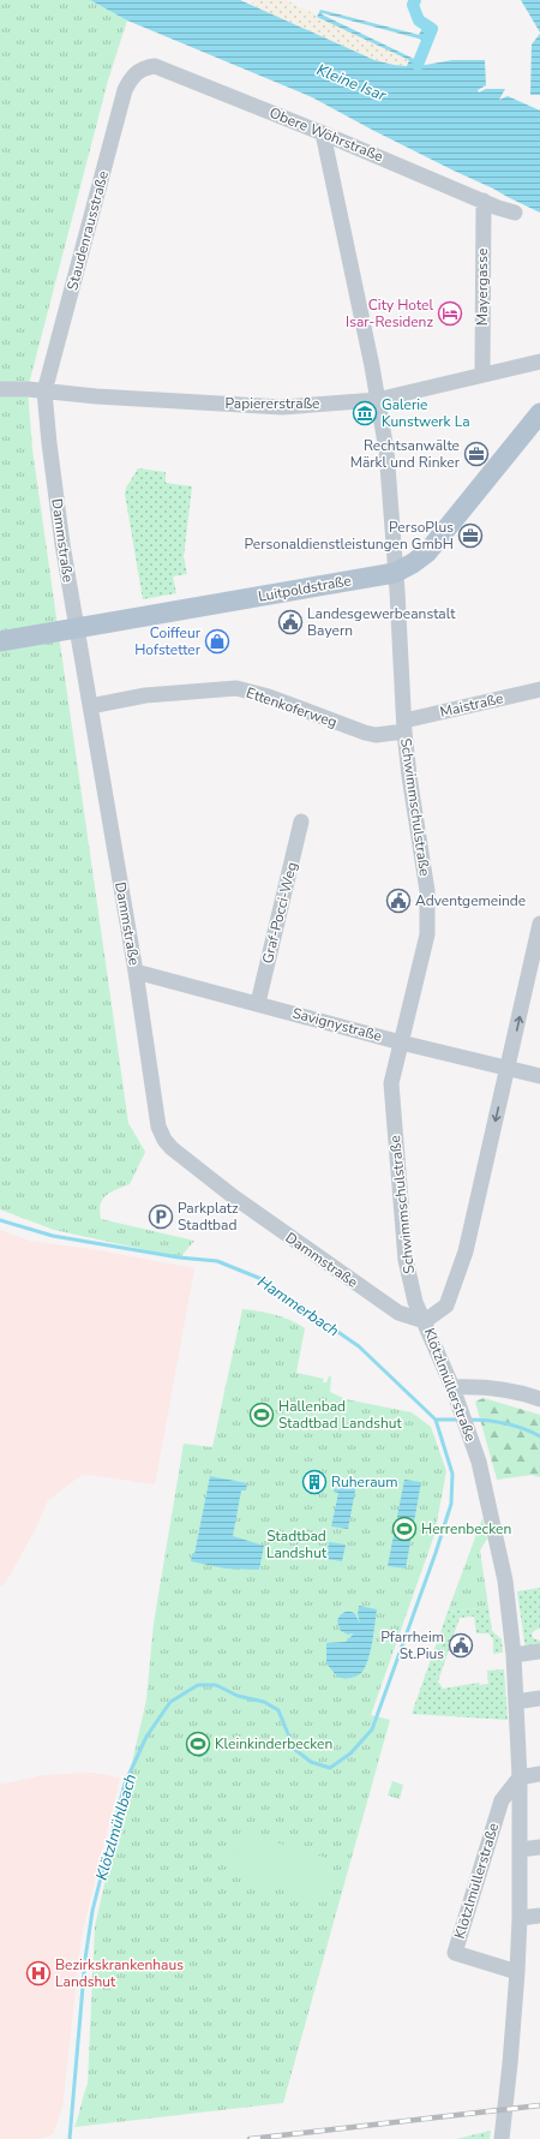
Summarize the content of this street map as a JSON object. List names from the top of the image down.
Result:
{
  "streets": {
    "main road": ["Luitpoldstraße"],
    "street": [
      "Obere Wöhrstraße",
      "Staudenrausstraße",
      "Mayergasse",
      "Papiererstraße",
      "Dammstraße",
      "Maistraße",
      "Ettenkoferweg",
      "Schwimmschulstraße",
      "Graf-Pocci-Weg",
      "Savignystraße",
      "Klötzlmüllerstraße"
    ]
  },
  "crossings": [
    ["Obere Wöhrstraße", "Staudenrausstraße"],
    ["Obere Wöhrstraße", "Mayergasse"],
    ["Obere Wöhrstraße", "Schwimmschulstraße"],
    ["Staudenrausstraße", "Papiererstraße"],
    ["Staudenrausstraße", "Dammstraße"],
    ["Mayergasse", "Papiererstraße"],
    ["Papiererstraße", "Dammstraße"],
    ["Papiererstraße", "Schwimmschulstraße"],
    ["Dammstraße", "Luitpoldstraße"],
    ["Dammstraße", "Ettenkoferweg"],
    ["Dammstraße", "Schwimmschulstraße"],
    ["Dammstraße", "Savignystraße"],
    ["Dammstraße", "Klötzlmüllerstraße"],
    ["Luitpoldstraße", "Schwimmschulstraße"],
    ["Maistraße", "Ettenkoferweg"],
    ["Maistraße", "Schwimmschulstraße"],
    ["Ettenkoferweg", "Schwimmschulstraße"],
    ["Schwimmschulstraße", "Savignystraße"],
    ["Schwimmschulstraße", "Klötzlmüllerstraße"],
    ["Graf-Pocci-Weg", "Savignystraße"],
    ["Savignystraße", "Klötzlmüllerstraße"]
  ],
  "water": ["Kleine Isar", "Hammerbach", "Klötzlmühlbach"],
  "parks": ["Stadtbad Landshut"],
  "places": {
    "hotel": ["City Hotel Isar-Residenz"],
    "museum": ["Galerie Kunstwerk La"],
    "office": ["Rechtsanwälte Märkl und Rinker", "PersoPlus Personaldienstleistungen GmbH"],
    "public building": ["Landesgewerbeanstalt Bayern", "Adventgemeinde", "Pfarrheim St.Pius"],
    "shop": ["Coiffeur Hofstetter"],
    "parking": ["Parkplatz Stadtbad"],
    "sports": ["Hallenbad Stadtbad Landshut", "Herrenbecken", "Kleinkinderbecken"],
    "building": ["Ruheraum"],
    "hospital": ["Bezirkskrankenhaus Landshut"]
  }
}
